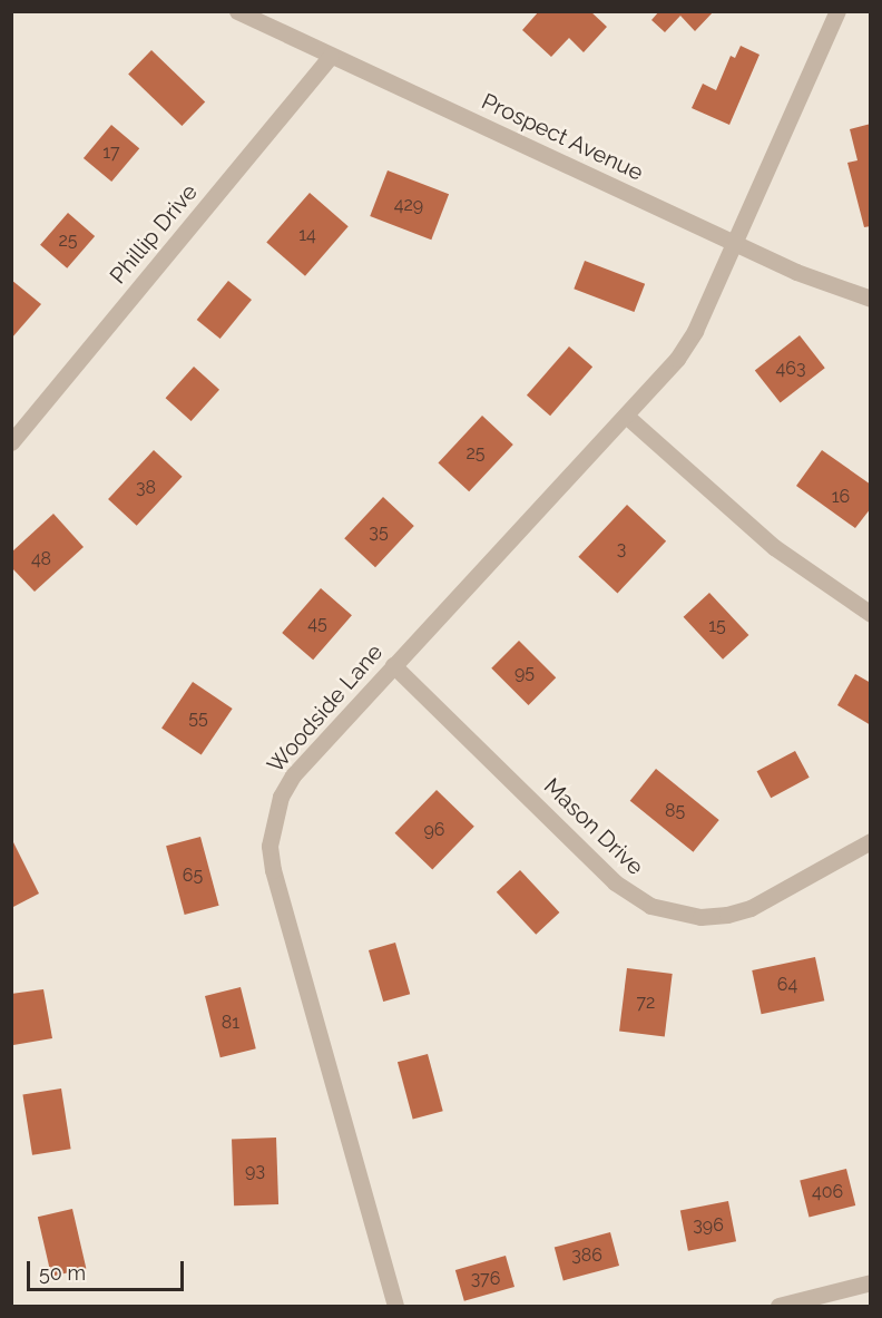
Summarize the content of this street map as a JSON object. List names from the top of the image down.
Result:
{
  "streets": {
    "street": [
      "Prospect Avenue",
      "Phillip Drive",
      "Woodside Lane",
      "Mason Drive"
    ]
  },
  "crossings": [
    ["Prospect Avenue", "Phillip Drive"],
    ["Prospect Avenue", "Woodside Lane"],
    ["Woodside Lane", "Mason Drive"]
  ],
  "house_numbers": [
    "17",
    "429",
    "14",
    "25",
    "463",
    "25",
    "38",
    "16",
    "35",
    "3",
    "48",
    "45",
    "15",
    "95",
    "55",
    "85",
    "96",
    "65",
    "64",
    "72",
    "81",
    "93",
    "406",
    "396",
    "386",
    "376"
  ],
  "scale_bar": "50 m"
}
